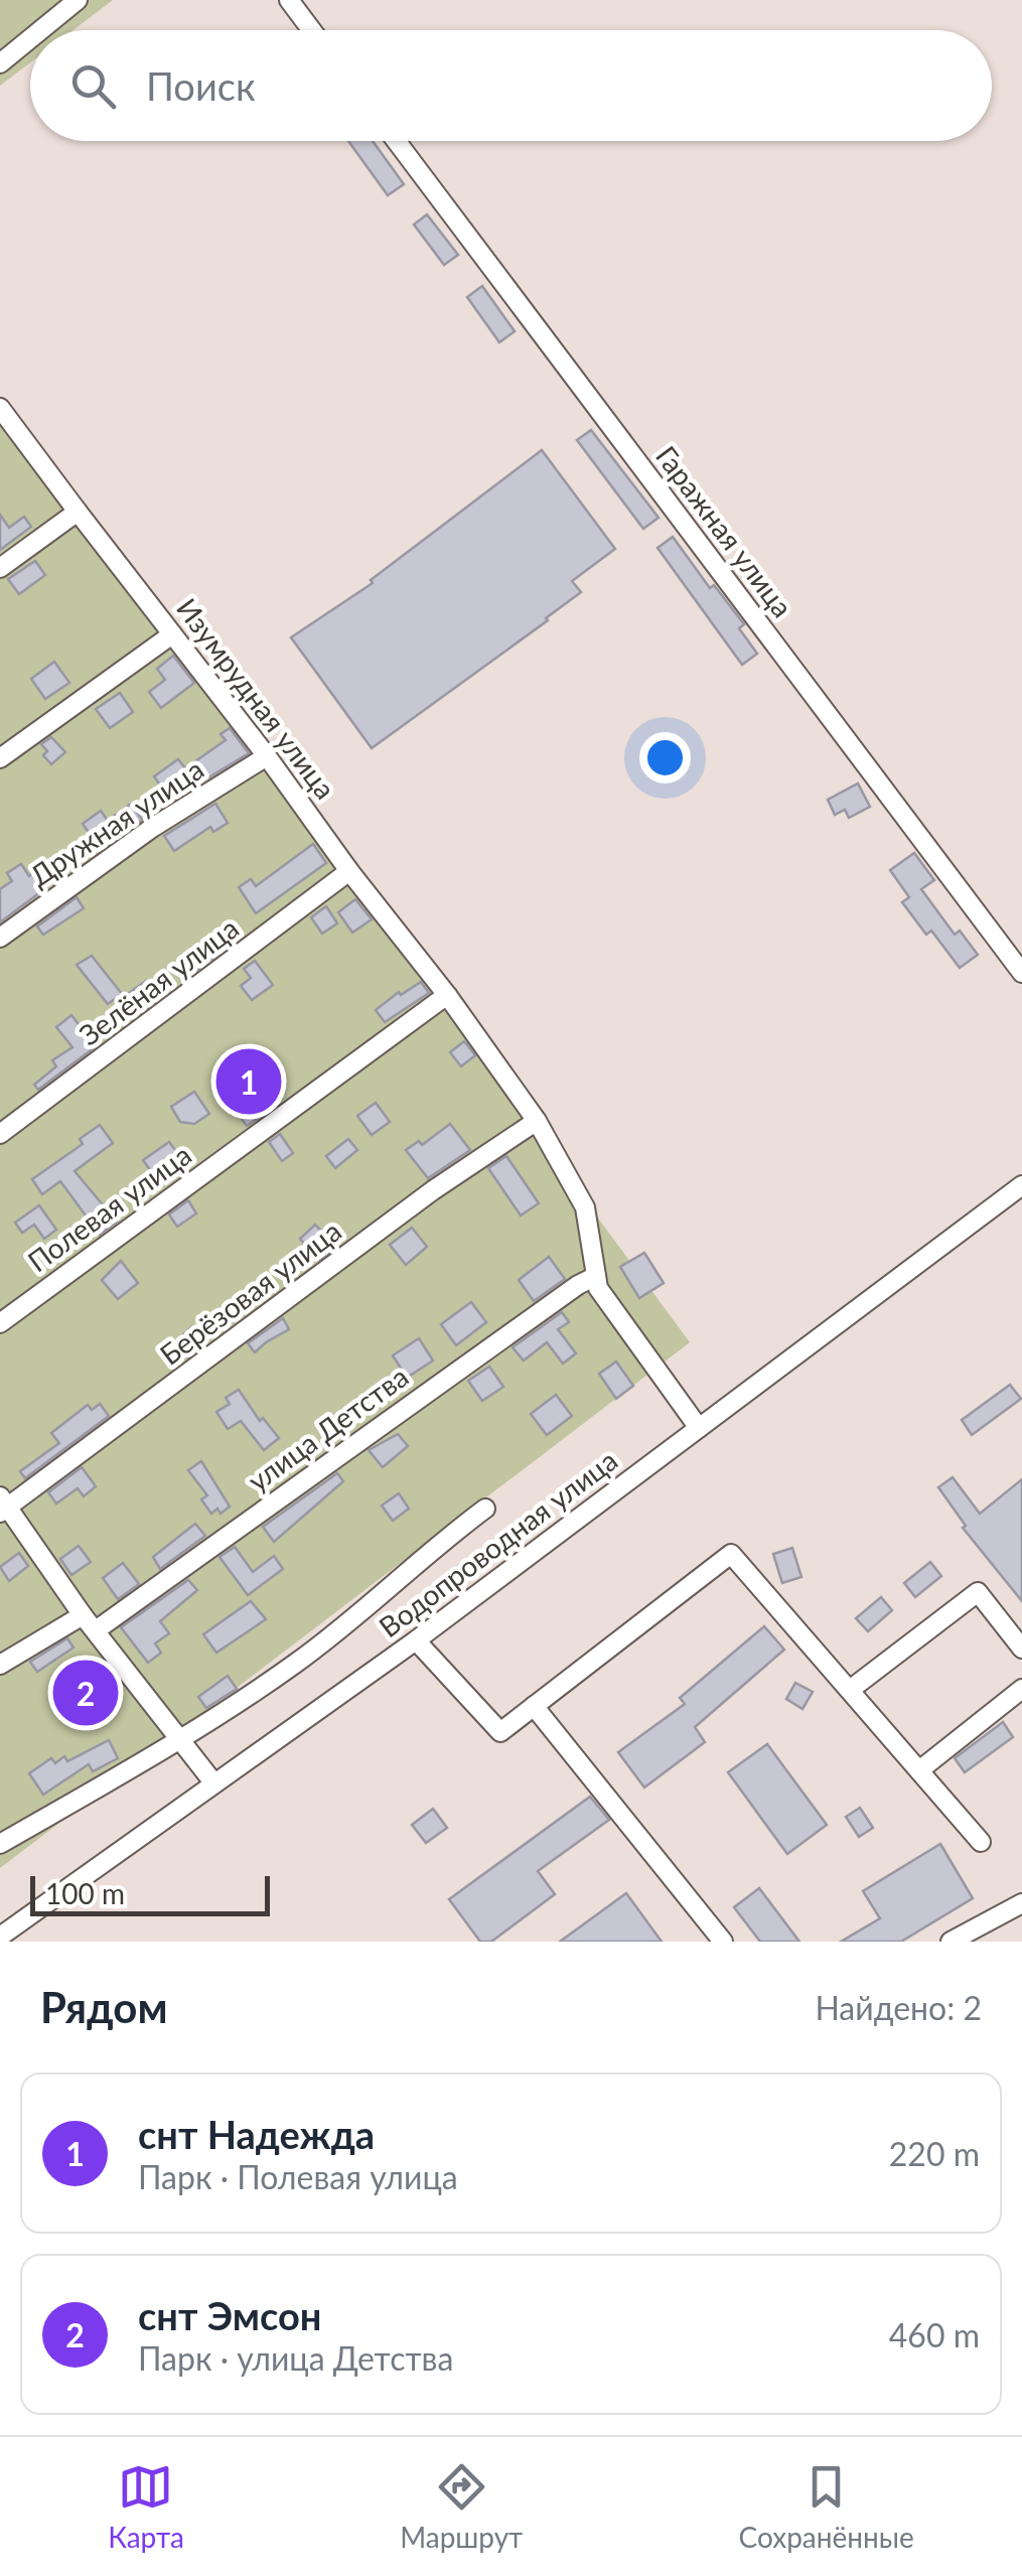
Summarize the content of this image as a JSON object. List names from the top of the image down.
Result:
{
  "streets": {
    "street": [
      "Гаражная улица",
      "Изумрудная улица",
      "Дружная улица",
      "Зелёная улица",
      "Полевая улица",
      "Берёзовая улица",
      "улица Детства",
      "Водопроводная улица"
    ]
  },
  "crossings": [
    ["Изумрудная улица", "Дружная улица"],
    ["Изумрудная улица", "Зелёная улица"],
    ["Изумрудная улица", "Полевая улица"],
    ["Изумрудная улица", "Берёзовая улица"],
    ["Изумрудная улица", "улица Детства"],
    ["Изумрудная улица", "Водопроводная улица"]
  ],
  "scale_bar": "100 m",
  "page": {
    "search": "Поиск",
    "pins": ["1", "2"],
    "scale": "100 m",
    "heading": ["Рядом", "Найдено: 2"],
    "list": [
      {
        "mark": "1",
        "name": "снт Надежда",
        "note": "Парк · Полевая улица",
        "value": "220 m"
      },
      {
        "mark": "2",
        "name": "снт Эмсон",
        "note": "Парк · улица Детства",
        "value": "460 m"
      }
    ],
    "nav": ["Карта", "Маршрут", "Сохранённые"]
  }
}
